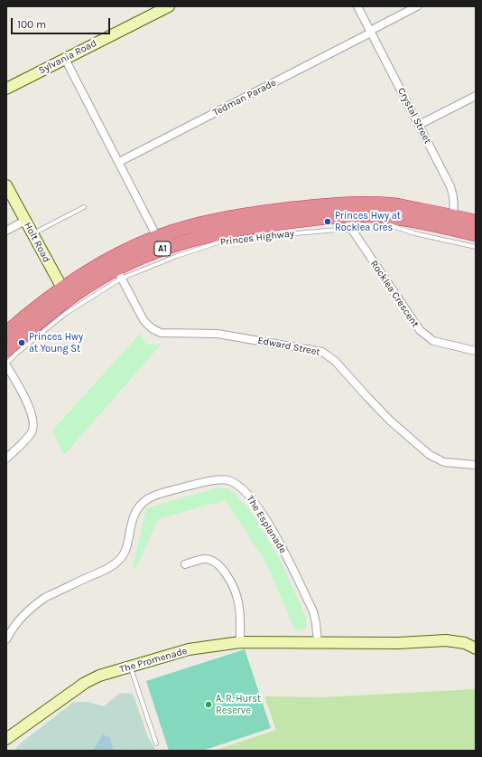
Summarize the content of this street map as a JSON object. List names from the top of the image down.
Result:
{
  "streets": {
    "highway": ["Princes Highway", "A1"],
    "street": [
      "Sylvania Road",
      "Tedman Parade",
      "Crystal Street",
      "Holt Road",
      "Rocklea Crescent",
      "Edward Street",
      "The Esplanade",
      "The Promenade"
    ]
  },
  "crossings": [
    ["Tedman Parade", "Crystal Street"],
    ["Crystal Street", "Princes Highway"],
    ["Princes Highway", "Holt Road"],
    ["Princes Highway", "Rocklea Crescent"],
    ["Princes Highway", "Edward Street"],
    ["The Esplanade", "The Promenade"]
  ],
  "places": ["Princes Hwy at Rocklea Cres", "Princes Hwy at Young St", "A. R. Hurst Reserve"],
  "scale_bar": "100 m"
}
